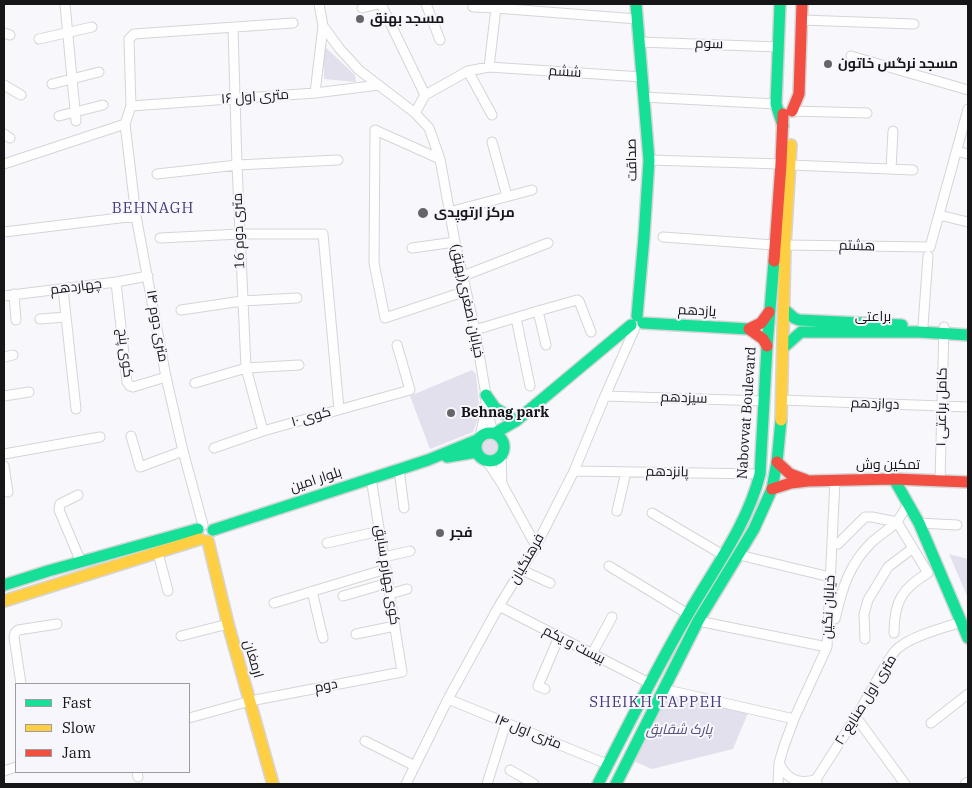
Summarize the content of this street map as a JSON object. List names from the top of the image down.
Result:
{
  "streets": {
    "main road": [
      "صداقت",
      "یازدهم",
      "براعتی",
      "Nabovvat Boulevard",
      "تمکین وش",
      "بلوار امین",
      "ارمغان"
    ],
    "street": [
      "سوم",
      "ششم",
      "۱۶ متری اول",
      "16 متری دوم",
      "هشتم",
      "چهاردهم",
      "خیابان اصغری(بهنق)",
      "۱۴ متری دوم",
      "کوی پنج",
      "سیزدهم",
      "دوازدهم",
      "کامل براعتی ۱",
      "کوی ۱۰",
      "پانزدهم",
      "فرهنگیان",
      "کوی چهارم سابق",
      "خیابان نگین",
      "بیست و یکم",
      "دوم",
      "۲۰ متری اول صنایع",
      "۱۴ متری اول"
    ]
  },
  "crossings": [
    ["سوم", "صداقت"],
    ["ششم", "صداقت"],
    ["۱۶ متری اول", "16 متری دوم"],
    ["۱۶ متری اول", "خیابان اصغری(بهنق)"],
    ["صداقت", "یازدهم"],
    ["صداقت", "فرهنگیان"],
    ["16 متری دوم", "کوی ۱۰"],
    ["هشتم", "Nabovvat Boulevard"],
    ["چهاردهم", "۱۴ متری دوم"],
    ["چهاردهم", "کوی پنج"],
    ["یازدهم", "فرهنگیان"],
    ["براعتی", "کامل براعتی ۱"],
    ["براعتی", "Nabovvat Boulevard"],
    ["۱۴ متری دوم", "کوی پنج"],
    ["۱۴ متری دوم", "بلوار امین"],
    ["۱۴ متری دوم", "ارمغان"],
    ["سیزدهم", "Nabovvat Boulevard"],
    ["سیزدهم", "فرهنگیان"],
    ["دوازدهم", "کامل براعتی ۱"],
    ["دوازدهم", "Nabovvat Boulevard"],
    ["کامل براعتی ۱", "تمکین وش"],
    ["Nabovvat Boulevard", "تمکین وش"],
    ["Nabovvat Boulevard", "پانزدهم"],
    ["Nabovvat Boulevard", "بیست و یکم"],
    ["Nabovvat Boulevard", "۱۴ متری اول"],
    ["تمکین وش", "خیابان نگین"],
    ["پانزدهم", "فرهنگیان"],
    ["بلوار امین", "کوی چهارم سابق"],
    ["بلوار امین", "ارمغان"],
    ["فرهنگیان", "بیست و یکم"],
    ["فرهنگیان", "۱۴ متری اول"],
    ["کوی چهارم سابق", "دوم"],
    ["ارمغان", "دوم"]
  ],
  "districts": ["BEHNAGH", "SHEIKH TAPPEH"],
  "parks": ["پارک شقایق"],
  "places": [
    "مسجد بهنق",
    "مسجد نرگس خاتون",
    "مرکز ارتوپدی",
    "Behnag park",
    "فجر"
  ],
  "legend": ["Fast", "Slow", "Jam"]
}
